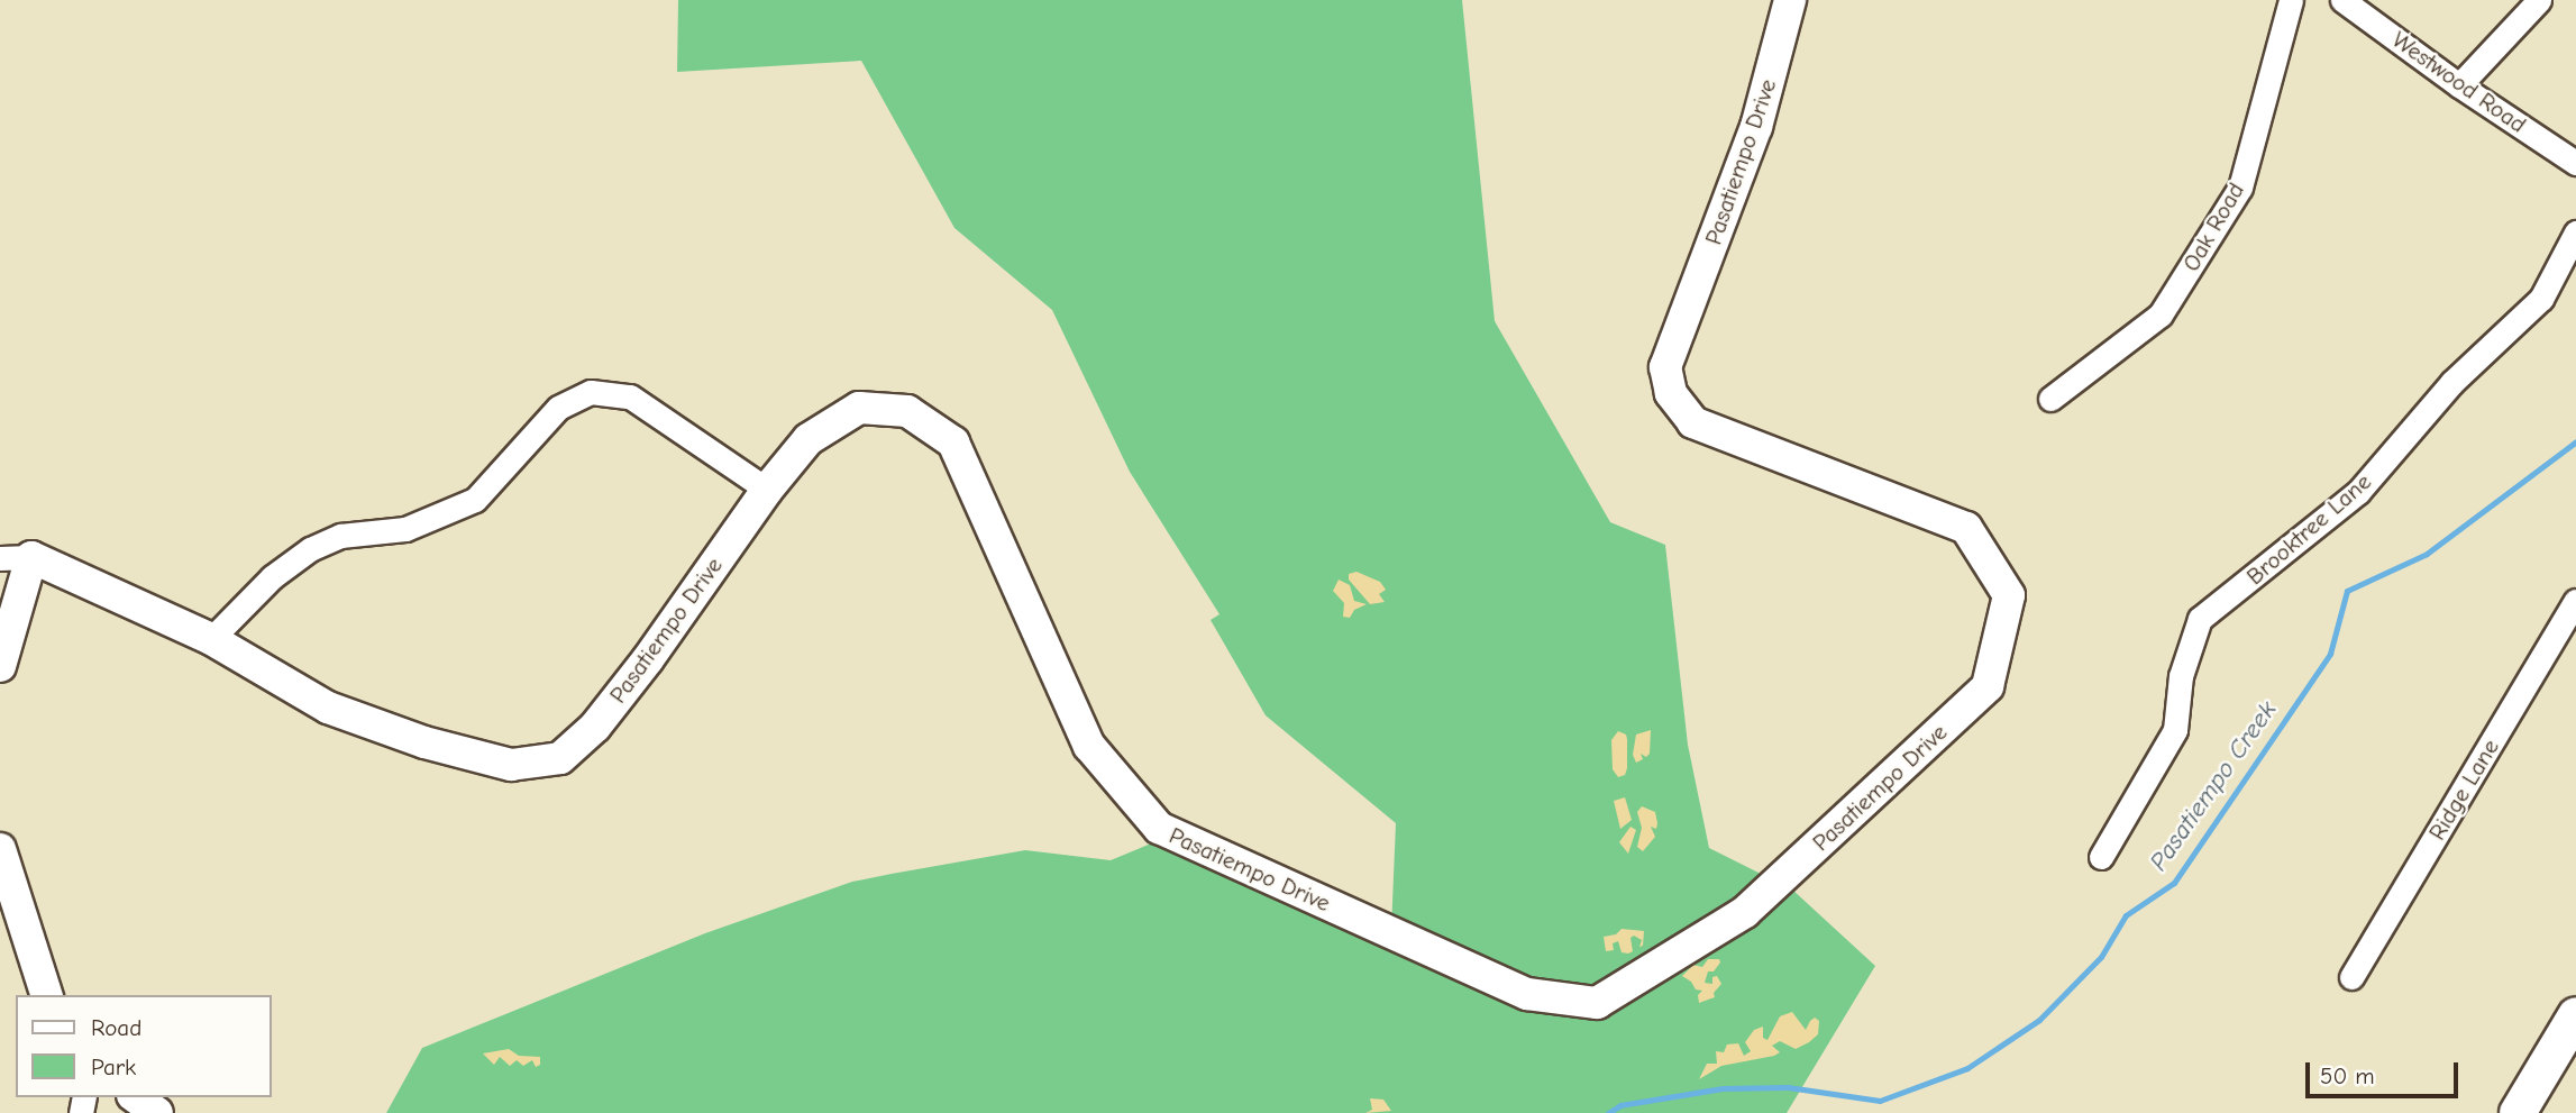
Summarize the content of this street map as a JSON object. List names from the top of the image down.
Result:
{
  "streets": {
    "street": [
      "Westwood Road",
      "Pasatiempo Drive",
      "Oak Road",
      "Brooktree Lane",
      "Ridge Lane"
    ]
  },
  "water": ["Pasatiempo Creek"],
  "legend": ["Road", "Park"],
  "scale_bar": "50 m"
}
